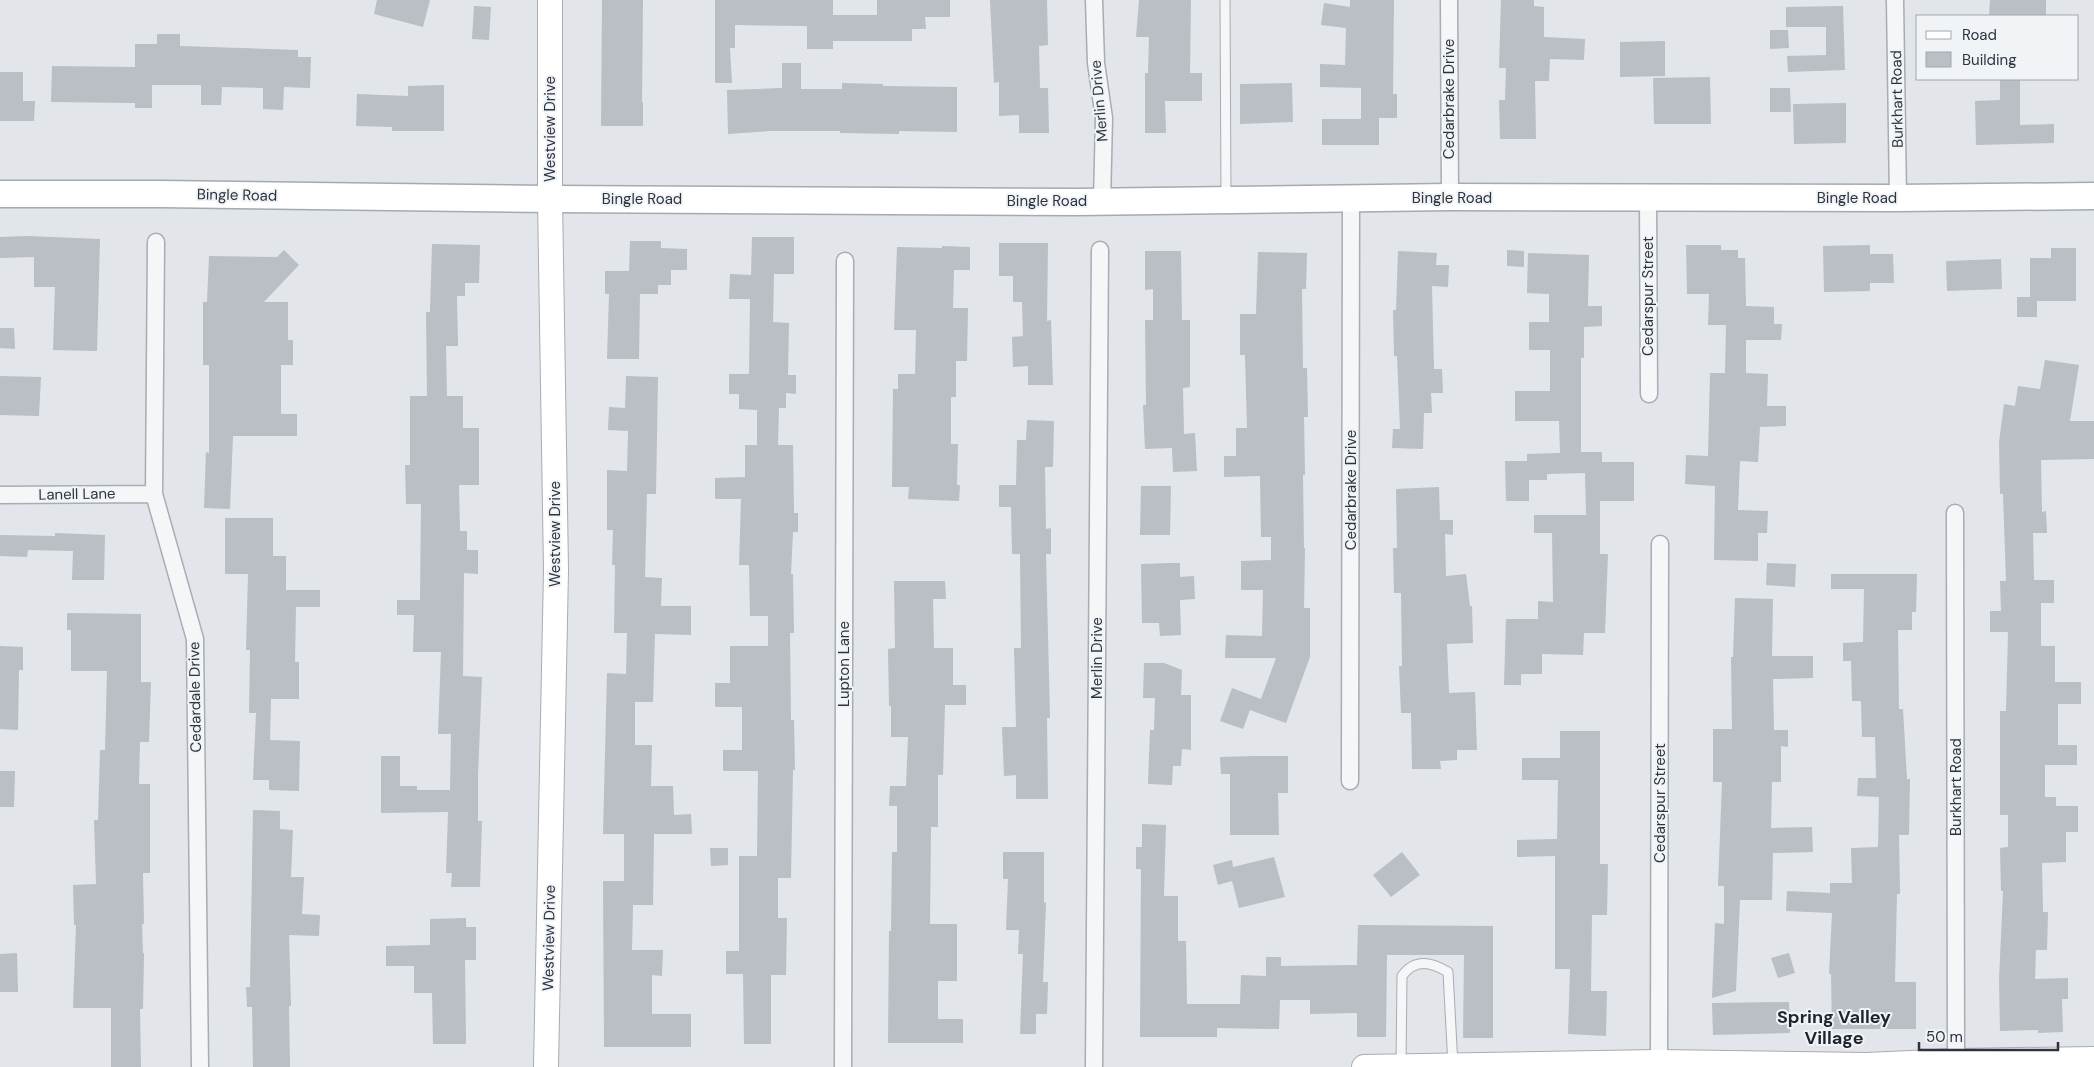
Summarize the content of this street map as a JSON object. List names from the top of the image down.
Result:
{
  "streets": {
    "main road": ["Westview Drive", "Bingle Road"],
    "street": [
      "Cedarbrake Drive",
      "Burkhart Road",
      "Merlin Drive",
      "Cedarspur Street",
      "Lanell Lane",
      "Lupton Lane",
      "Cedardale Drive"
    ]
  },
  "crossings": [
    ["Cedarbrake Drive", "Bingle Road"],
    ["Burkhart Road", "Bingle Road"],
    ["Merlin Drive", "Bingle Road"],
    ["Westview Drive", "Bingle Road"],
    ["Bingle Road", "Cedarspur Street"],
    ["Lanell Lane", "Cedardale Drive"]
  ],
  "districts": ["Spring Valley Village"],
  "legend": ["Road", "Building"],
  "scale_bar": "50 m"
}
